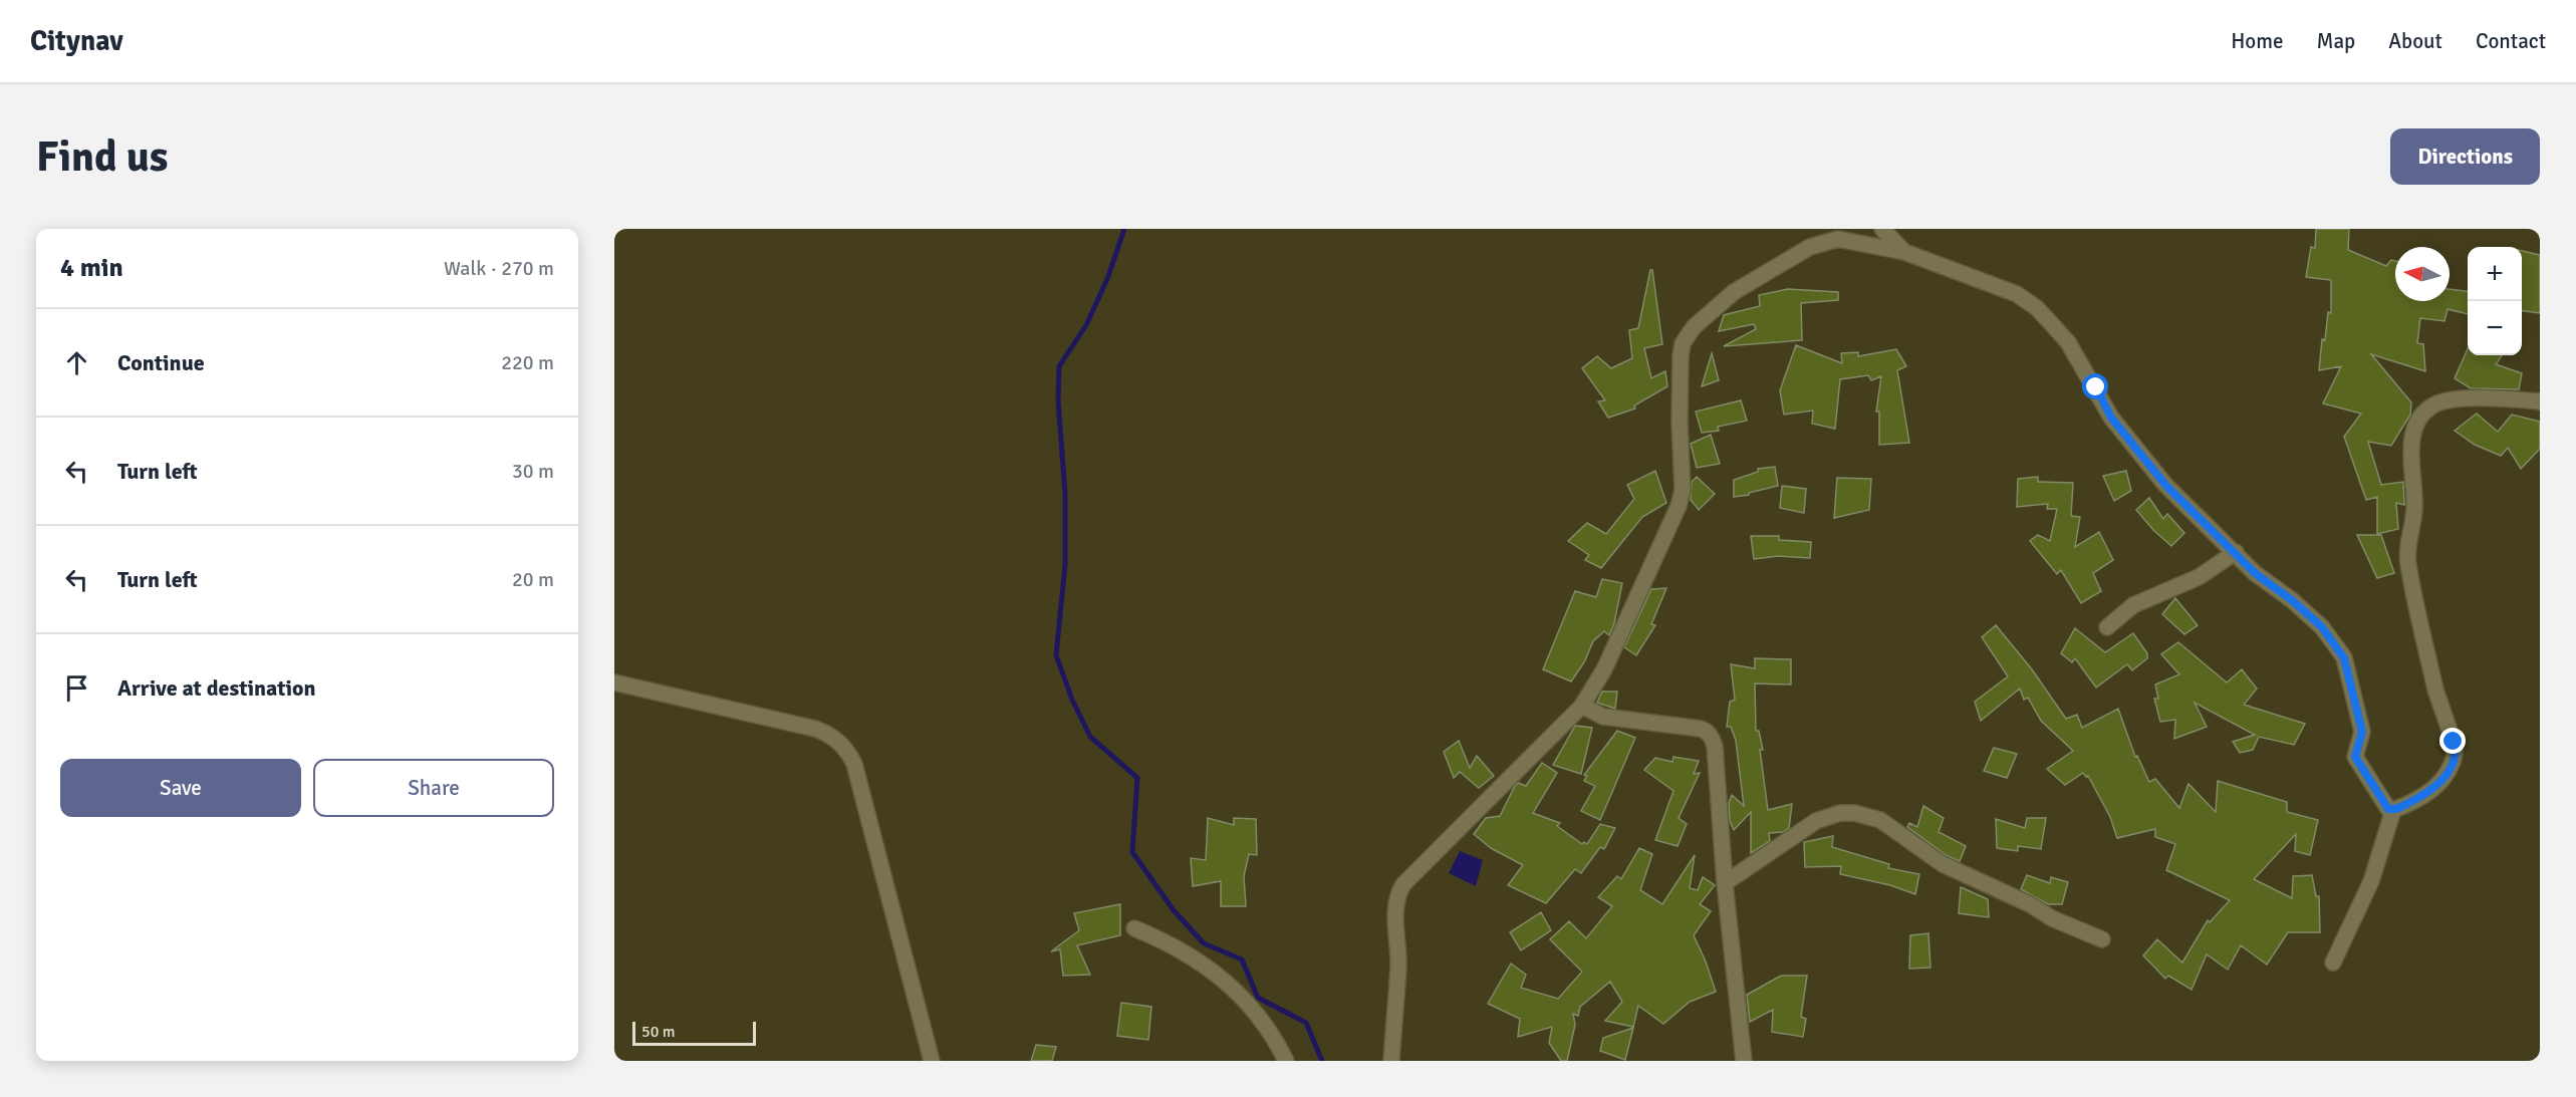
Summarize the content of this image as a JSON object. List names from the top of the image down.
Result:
{
  "scale_bar": "50 m",
  "north": "left",
  "page": {
    "header": "Citynav",
    "nav": [
      "Home",
      "Map",
      "About",
      "Contact"
    ],
    "buttons": [
      "Directions",
      ["Save", "Share"]
    ],
    "title": "Find us",
    "heading": ["4 min", "Walk · 270 m"],
    "map_buttons": ["+", "−"],
    "list": [
      ["Continue", "220 m"],
      ["Turn left", "30 m"],
      ["Turn left", "20 m"],
      "Arrive at destination"
    ],
    "scale": "50 m"
  }
}
